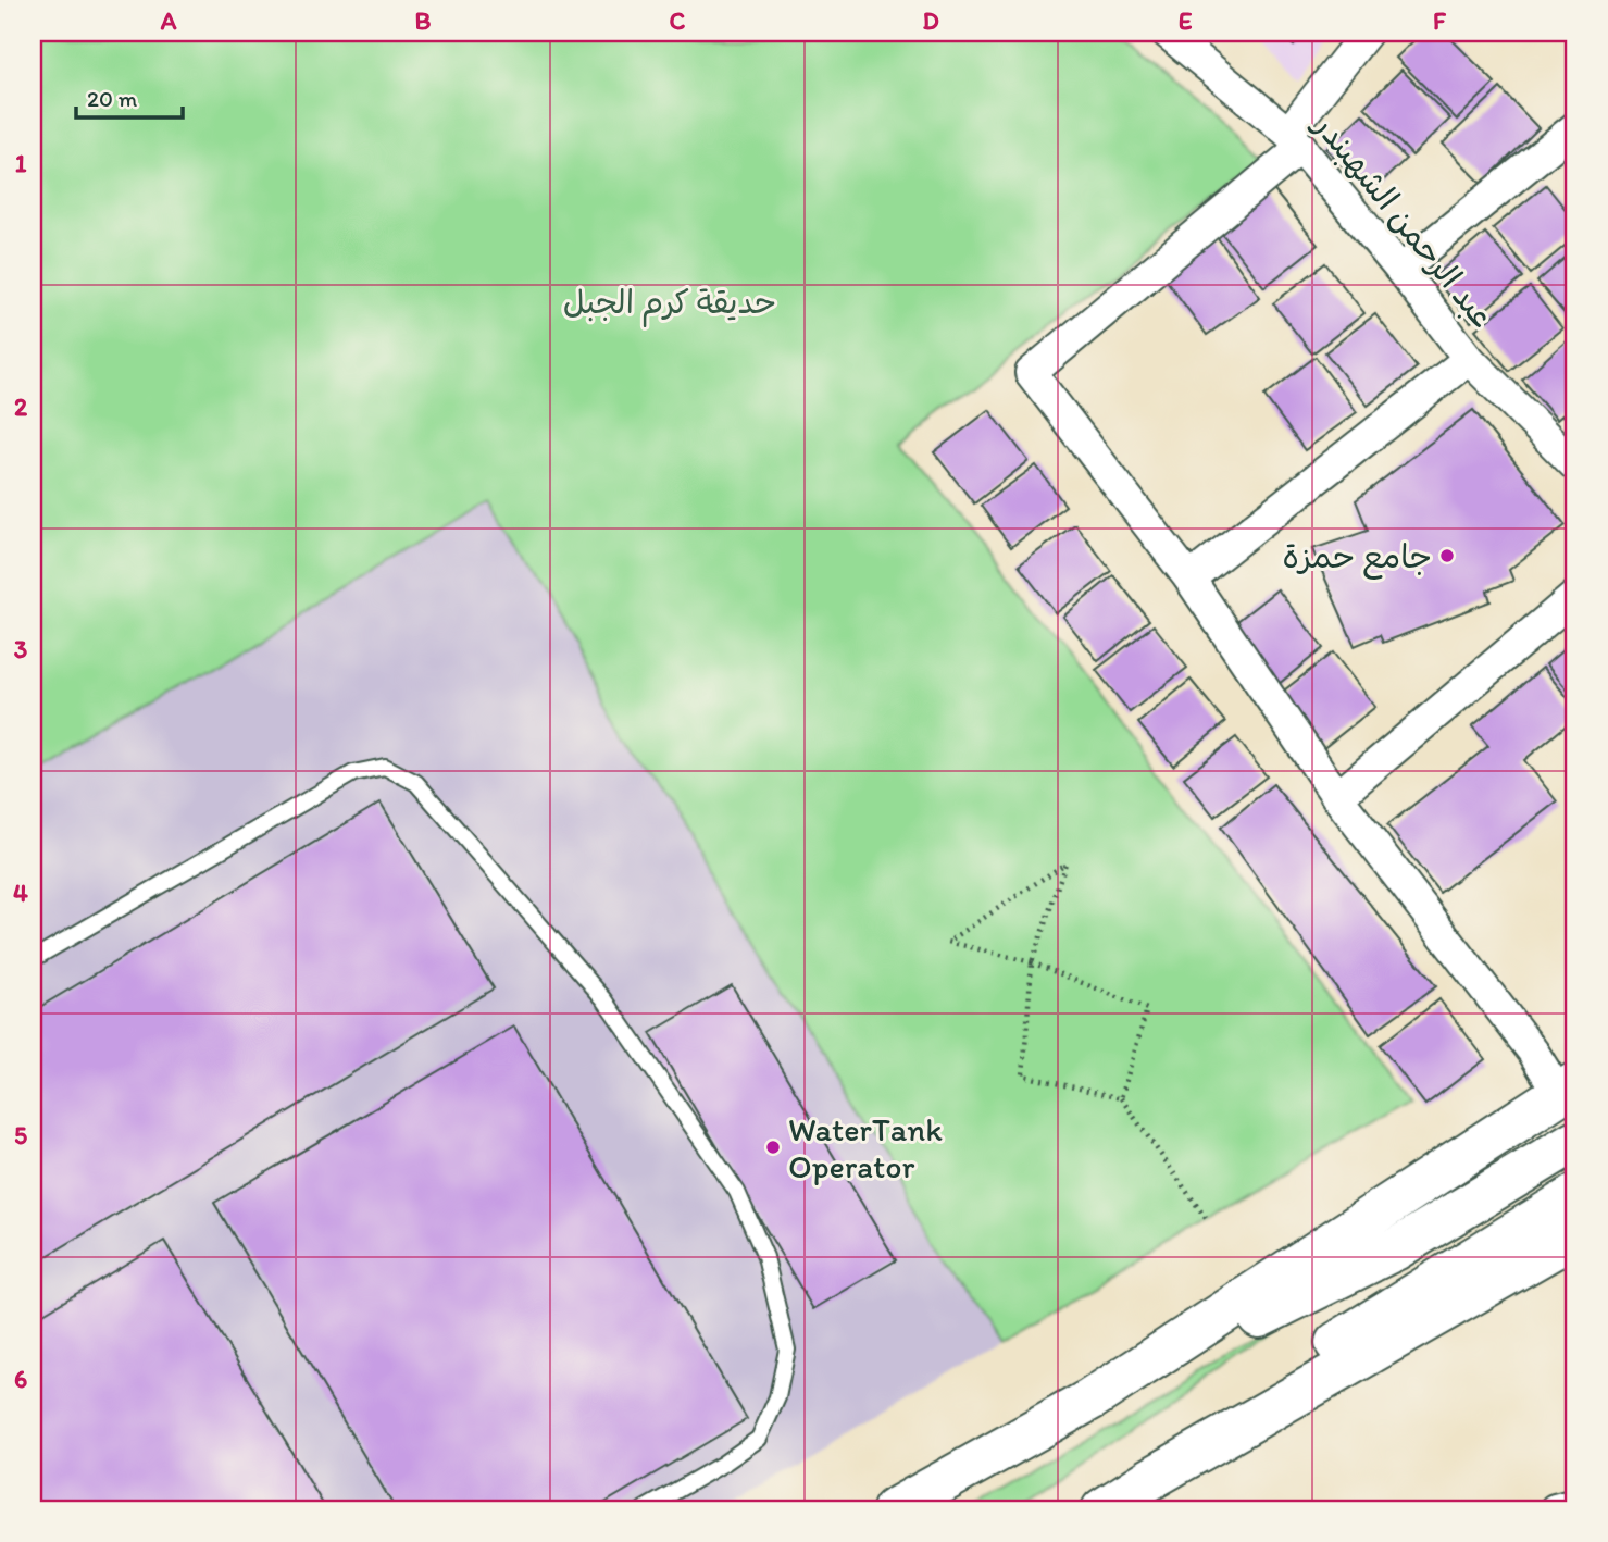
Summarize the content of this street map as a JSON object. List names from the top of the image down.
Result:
{
  "streets": {
    "street": ["عبد الرحمن الشهبندر"]
  },
  "parks": ["حديقة كرم الجبل"],
  "places": ["جامع حمزة", "WaterTank Operator"],
  "scale_bar": "20 m",
  "grid": {
    "columns": [
      "A",
      "B",
      "C",
      "D",
      "E",
      "F"
    ],
    "rows": [
      "1",
      "2",
      "3",
      "4",
      "5",
      "6"
    ]
  }
}
